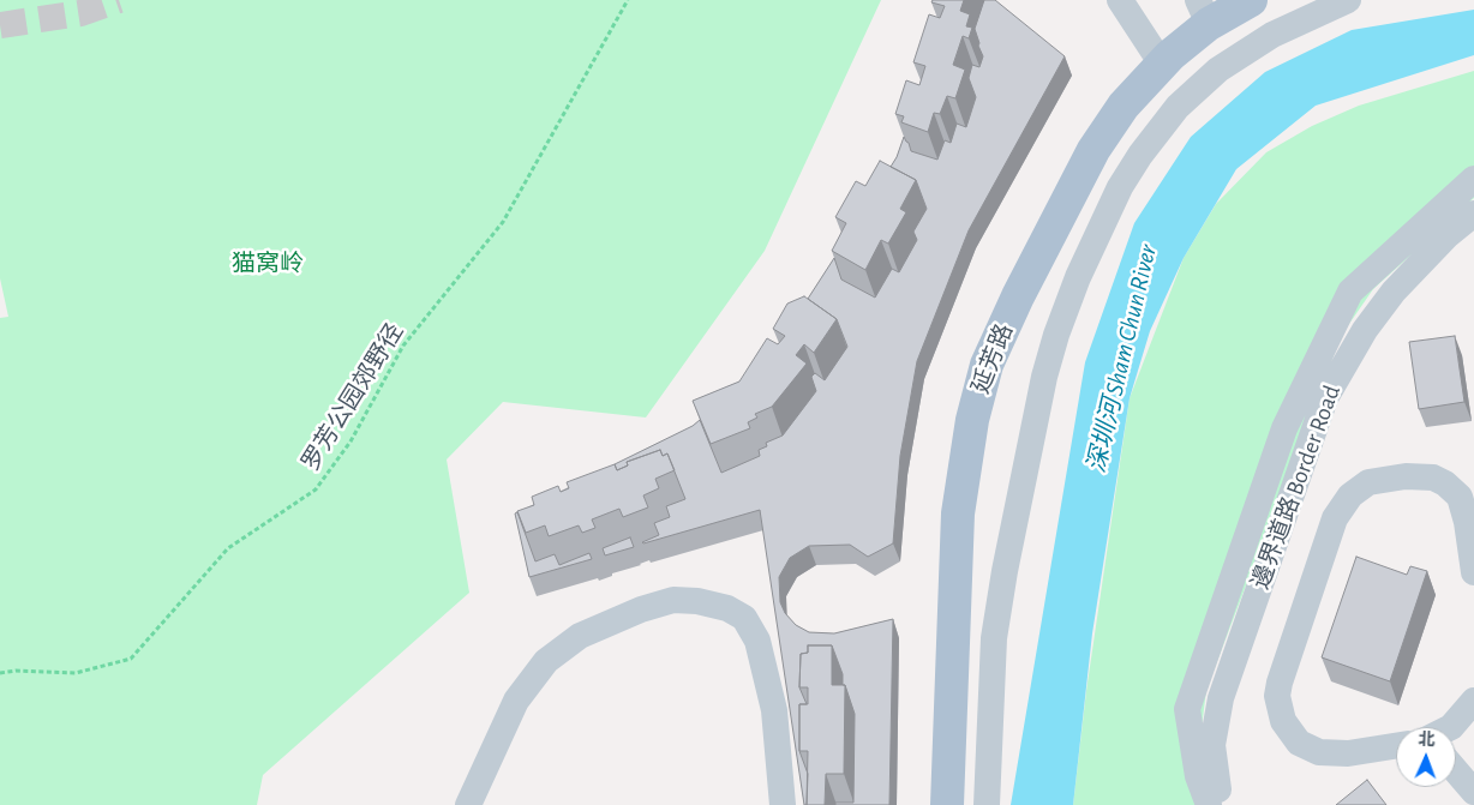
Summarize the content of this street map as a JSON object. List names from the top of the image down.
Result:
{
  "streets": {
    "main road": ["延芳路"],
    "street": ["邊界道路 Border Road"],
    "path": ["罗芳公园郊野径"]
  },
  "water": ["深圳河 Sham Chun River"],
  "parks": ["猫窝岭"],
  "north": "top"
}
